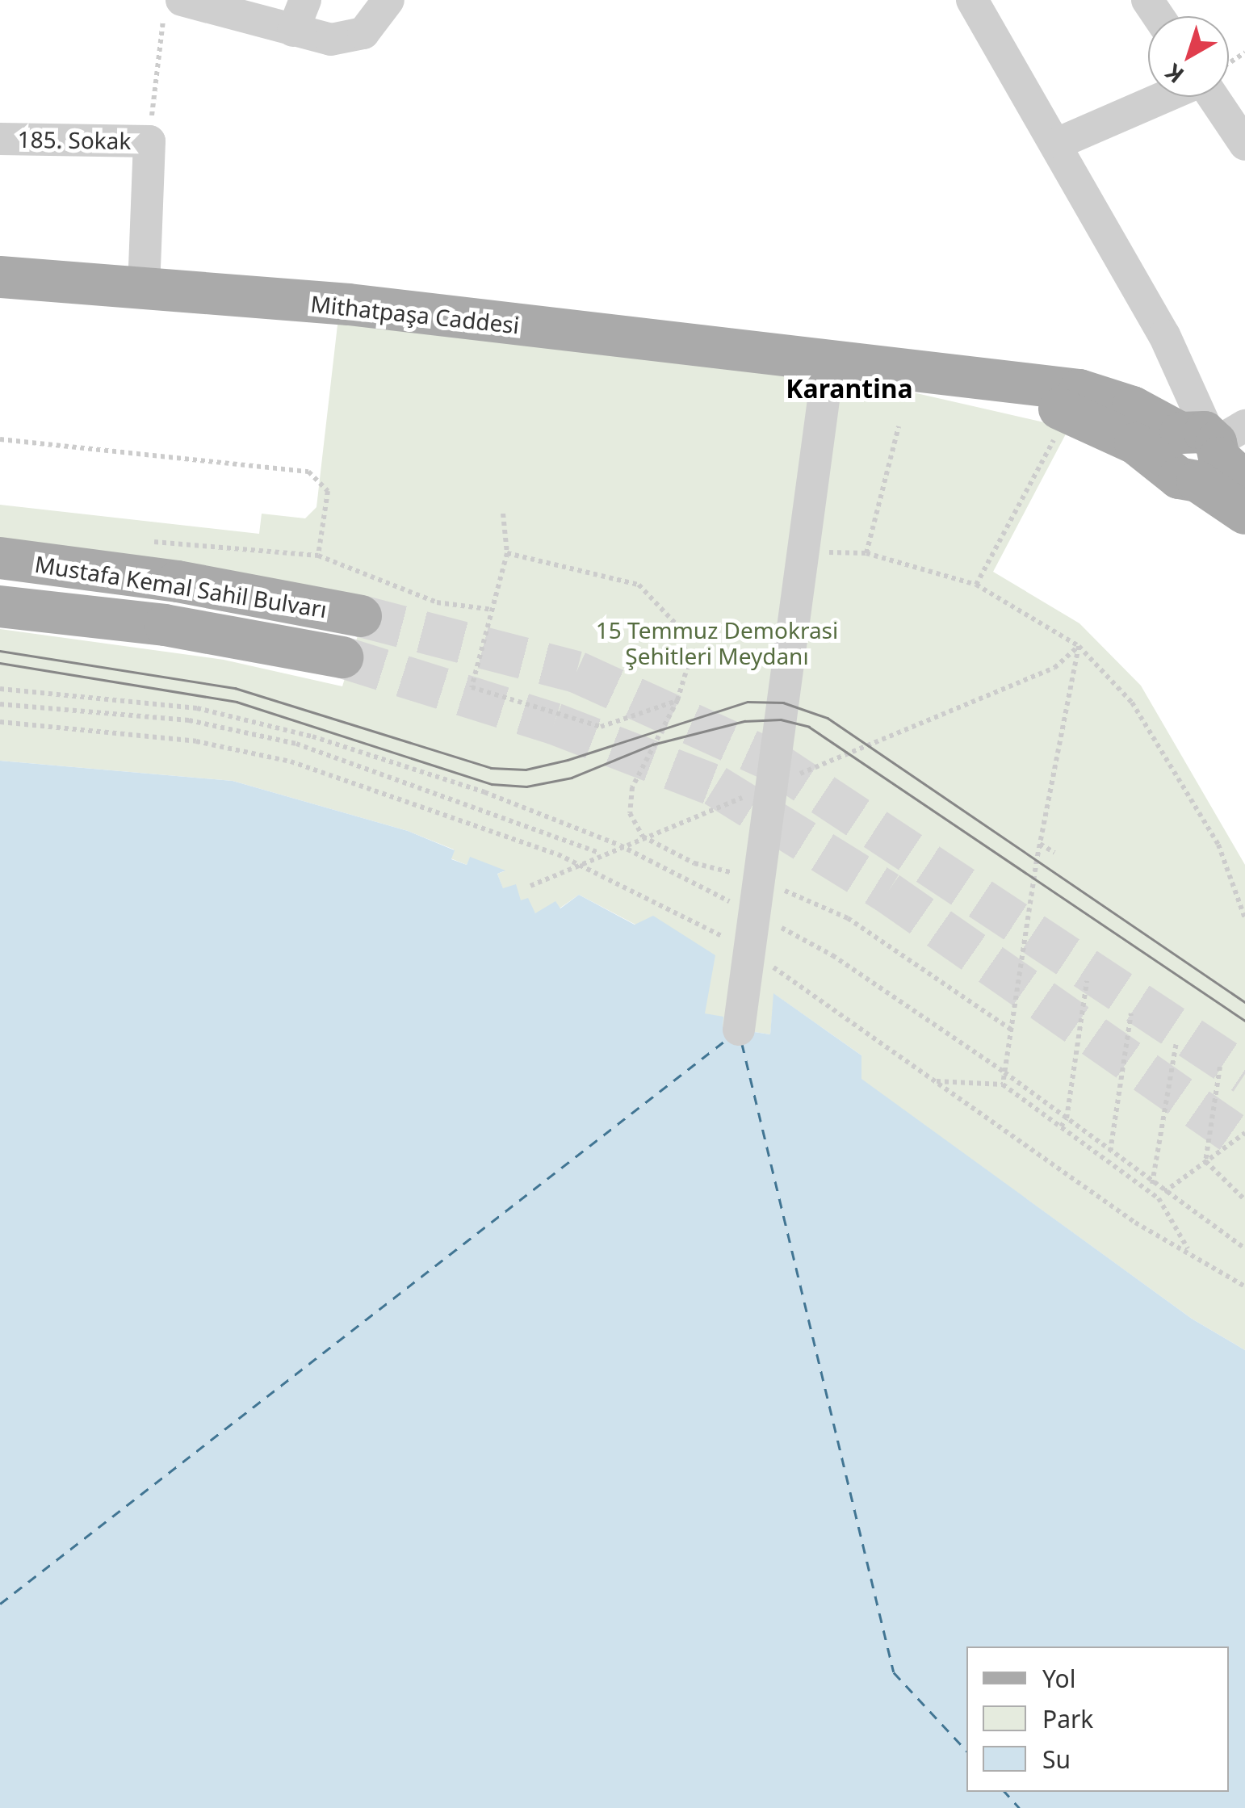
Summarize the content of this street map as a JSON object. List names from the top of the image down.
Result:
{
  "streets": {
    "main road": ["Mithatpaşa Caddesi", "Mustafa Kemal Sahil Bulvarı"],
    "street": ["185. Sokak"]
  },
  "districts": ["Karantina"],
  "parks": ["15 Temmuz Demokrasi Şehitleri Meydanı"],
  "legend": ["Yol", "Park", "Su"],
  "north": "bottom left"
}
